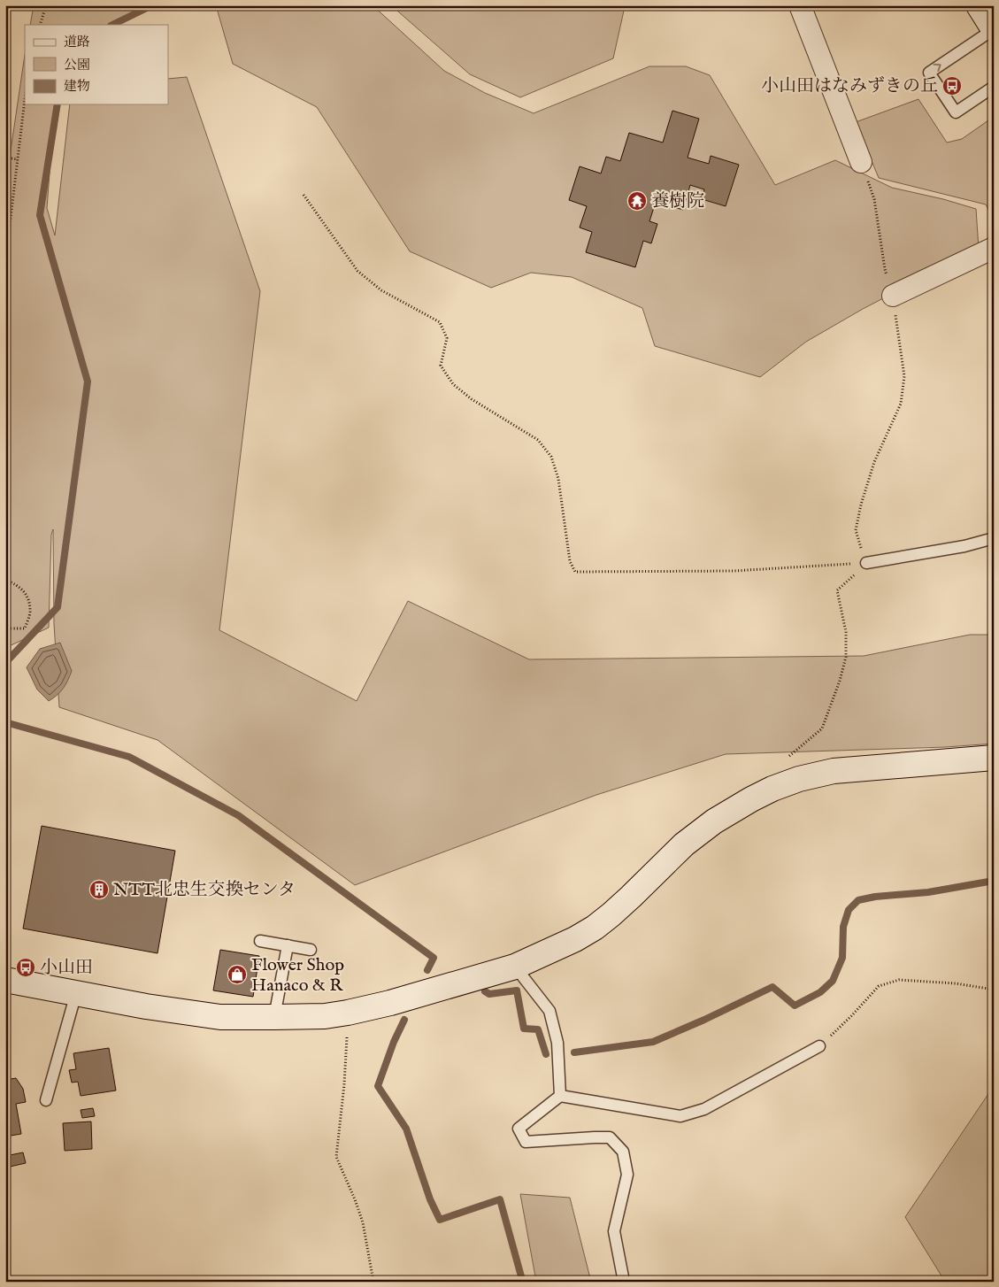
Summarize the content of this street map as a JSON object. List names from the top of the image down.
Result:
{
  "places": {
    "bus stop": ["小山田はなみずきの丘", "小山田"],
    "temple": ["養樹院"],
    "building": ["NTT北忠生交換センタ"],
    "shop": ["Flower Shop Hanaco & R"]
  },
  "legend": ["道路", "公園", "建物"]
}
